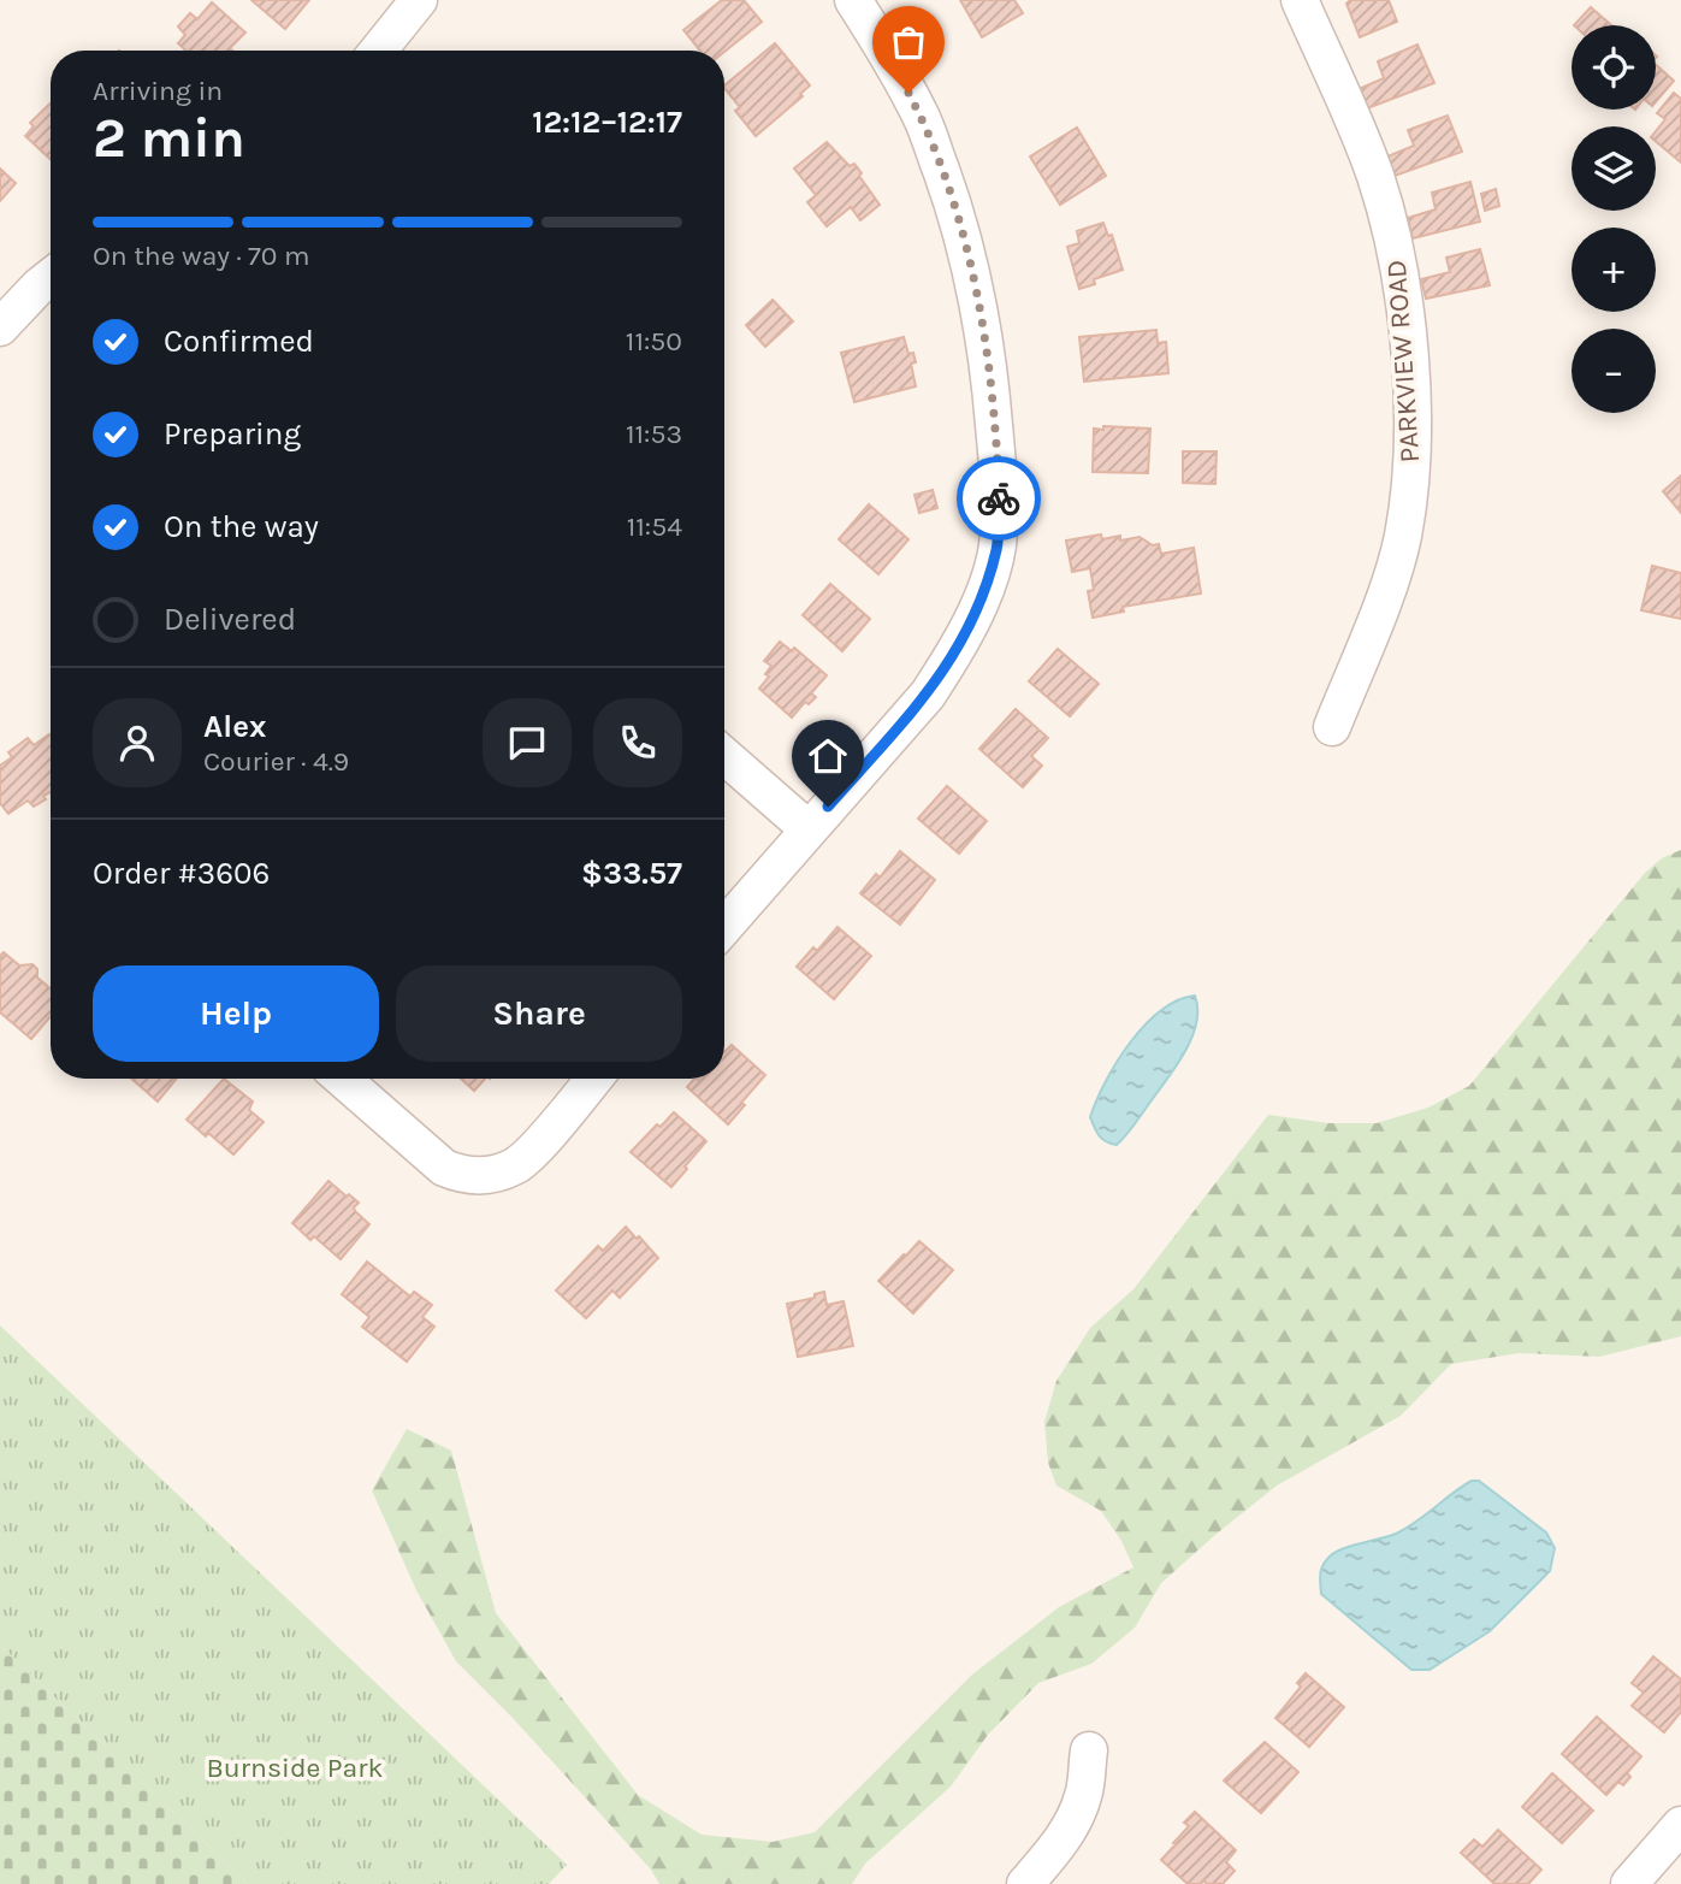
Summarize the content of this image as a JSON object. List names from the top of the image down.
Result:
{
  "streets": {
    "street": ["PARKVIEW ROAD"]
  },
  "parks": ["Burnside Park"],
  "page": {
    "map_buttons": ["+", "−"],
    "heading": ["2 min", "Arriving in", "12:12–12:17"],
    "panel": [
      "Alex",
      "Courier · 4.9",
      "Order #3606",
      "$33.57"
    ],
    "bar": "On the way · 70 m",
    "list": [
      ["Confirmed", "11:50"],
      ["Preparing", "11:53"],
      ["On the way", "11:54"],
      "Delivered"
    ],
    "buttons": ["Help", "Share"]
  }
}
